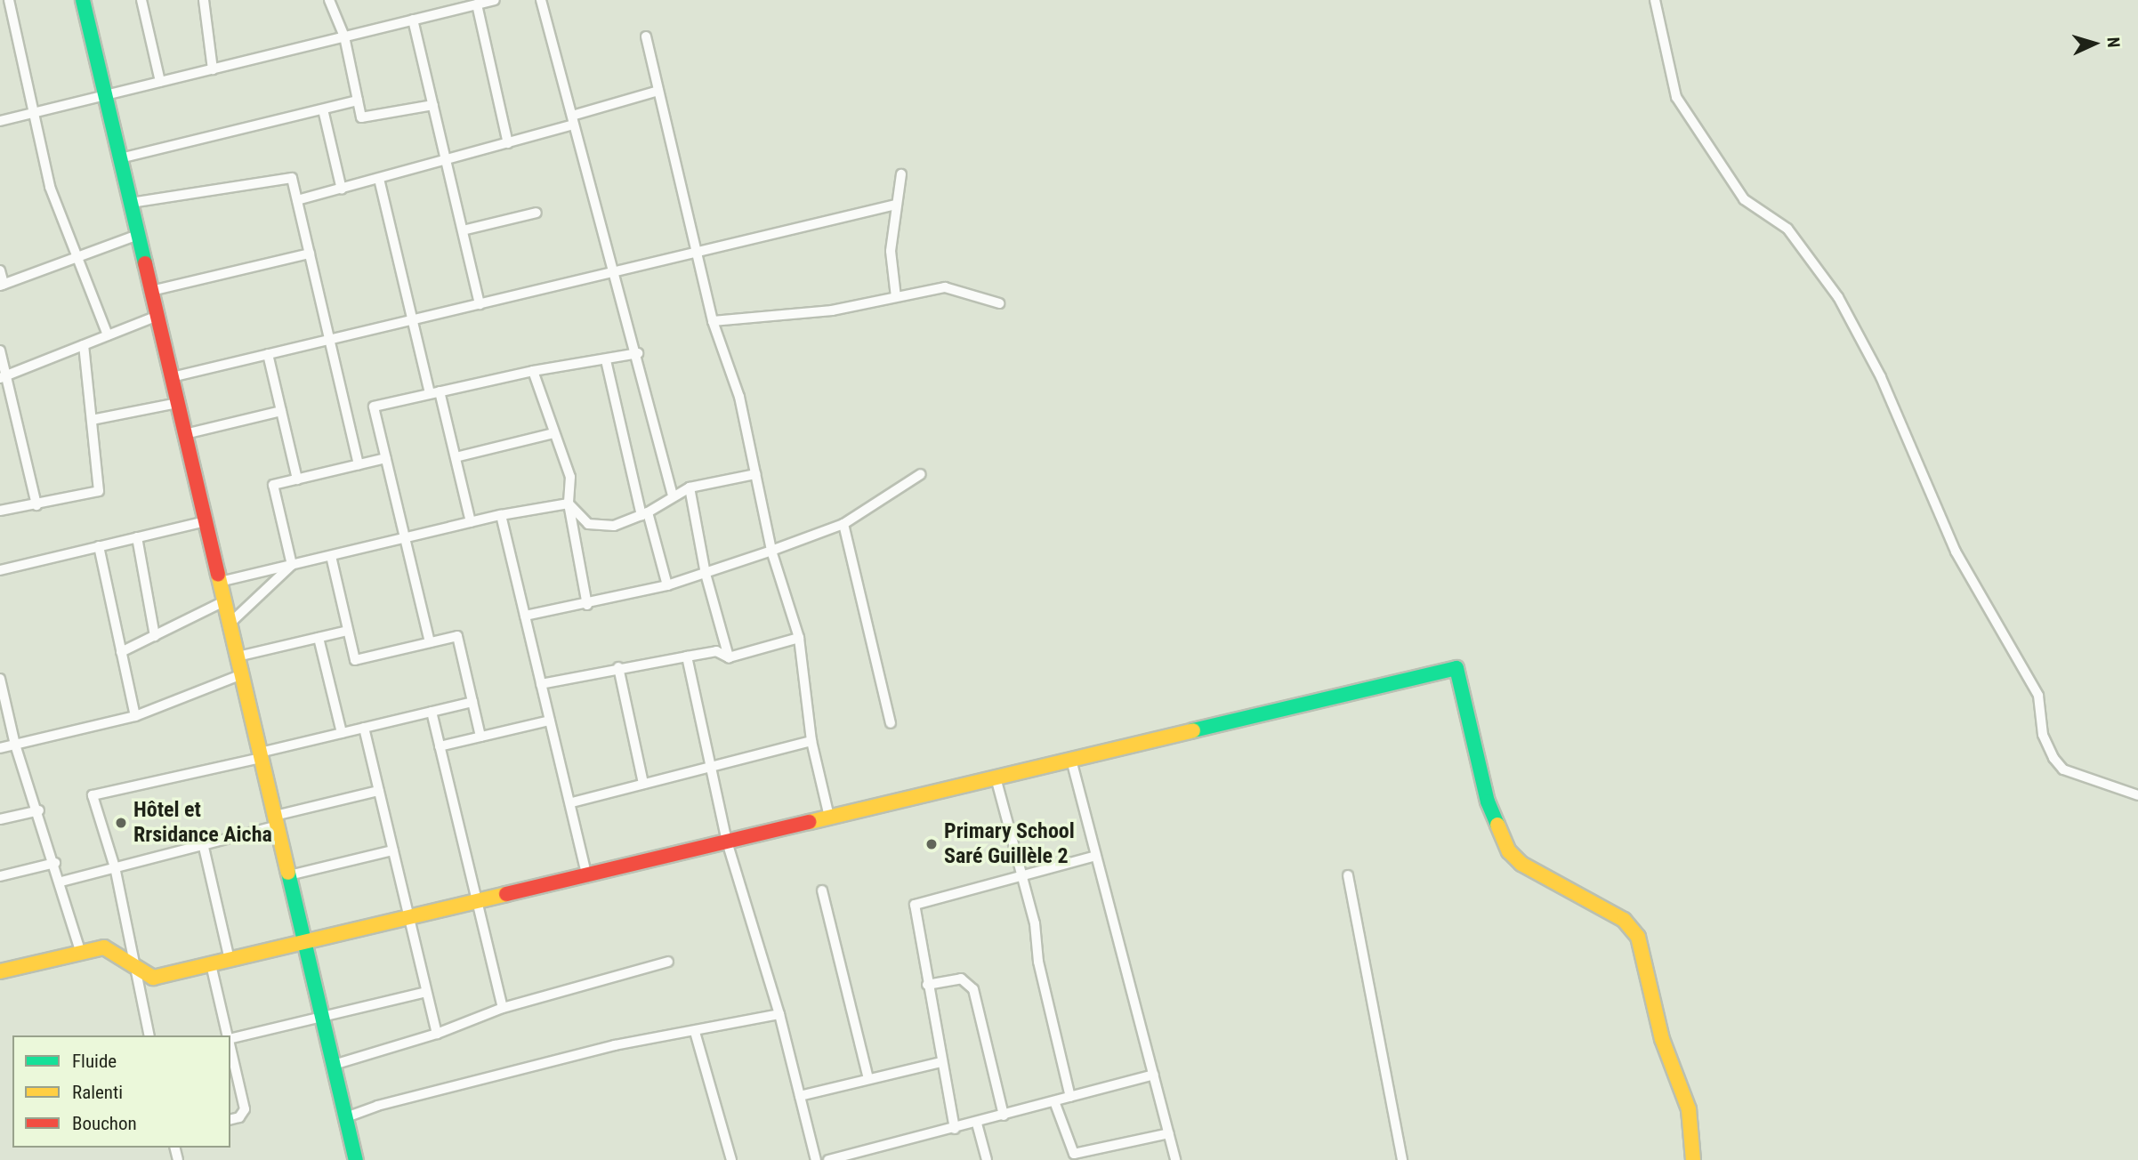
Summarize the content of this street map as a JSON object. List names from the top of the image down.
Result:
{
  "places": ["Hôtel et Rrsidance Aicha", "Primary School Saré Guillèle 2"],
  "legend": ["Fluide", "Ralenti", "Bouchon"],
  "north": "right"
}
